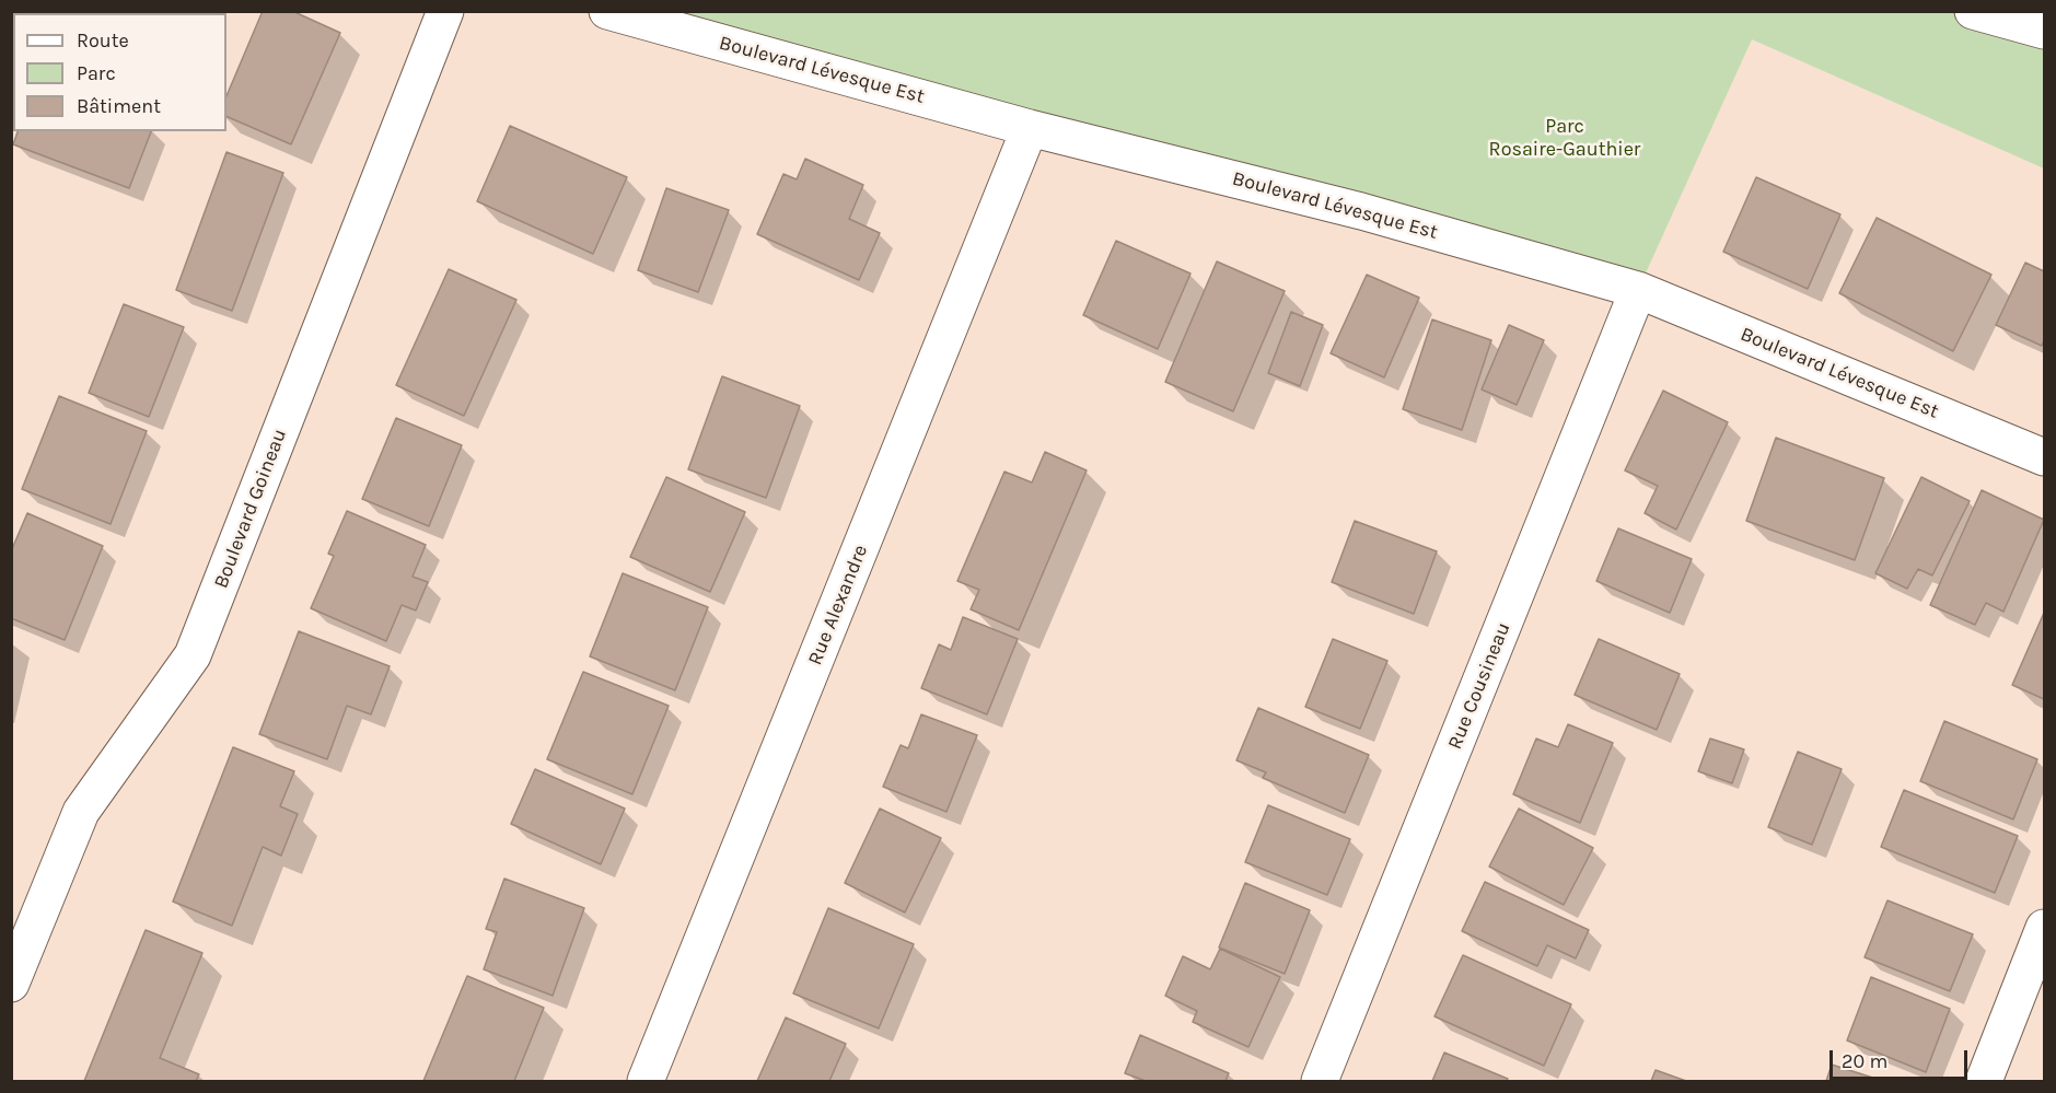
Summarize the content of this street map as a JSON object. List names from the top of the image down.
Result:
{
  "streets": {
    "street": [
      "Boulevard Lévesque Est",
      "Boulevard Goineau",
      "Rue Alexandre",
      "Rue Cousineau"
    ]
  },
  "crossings": [
    ["Boulevard Lévesque Est", "Rue Alexandre"],
    ["Boulevard Lévesque Est", "Rue Cousineau"]
  ],
  "parks": ["Parc Rosaire-Gauthier"],
  "legend": ["Route", "Parc", "Bâtiment"],
  "scale_bar": "20 m"
}
